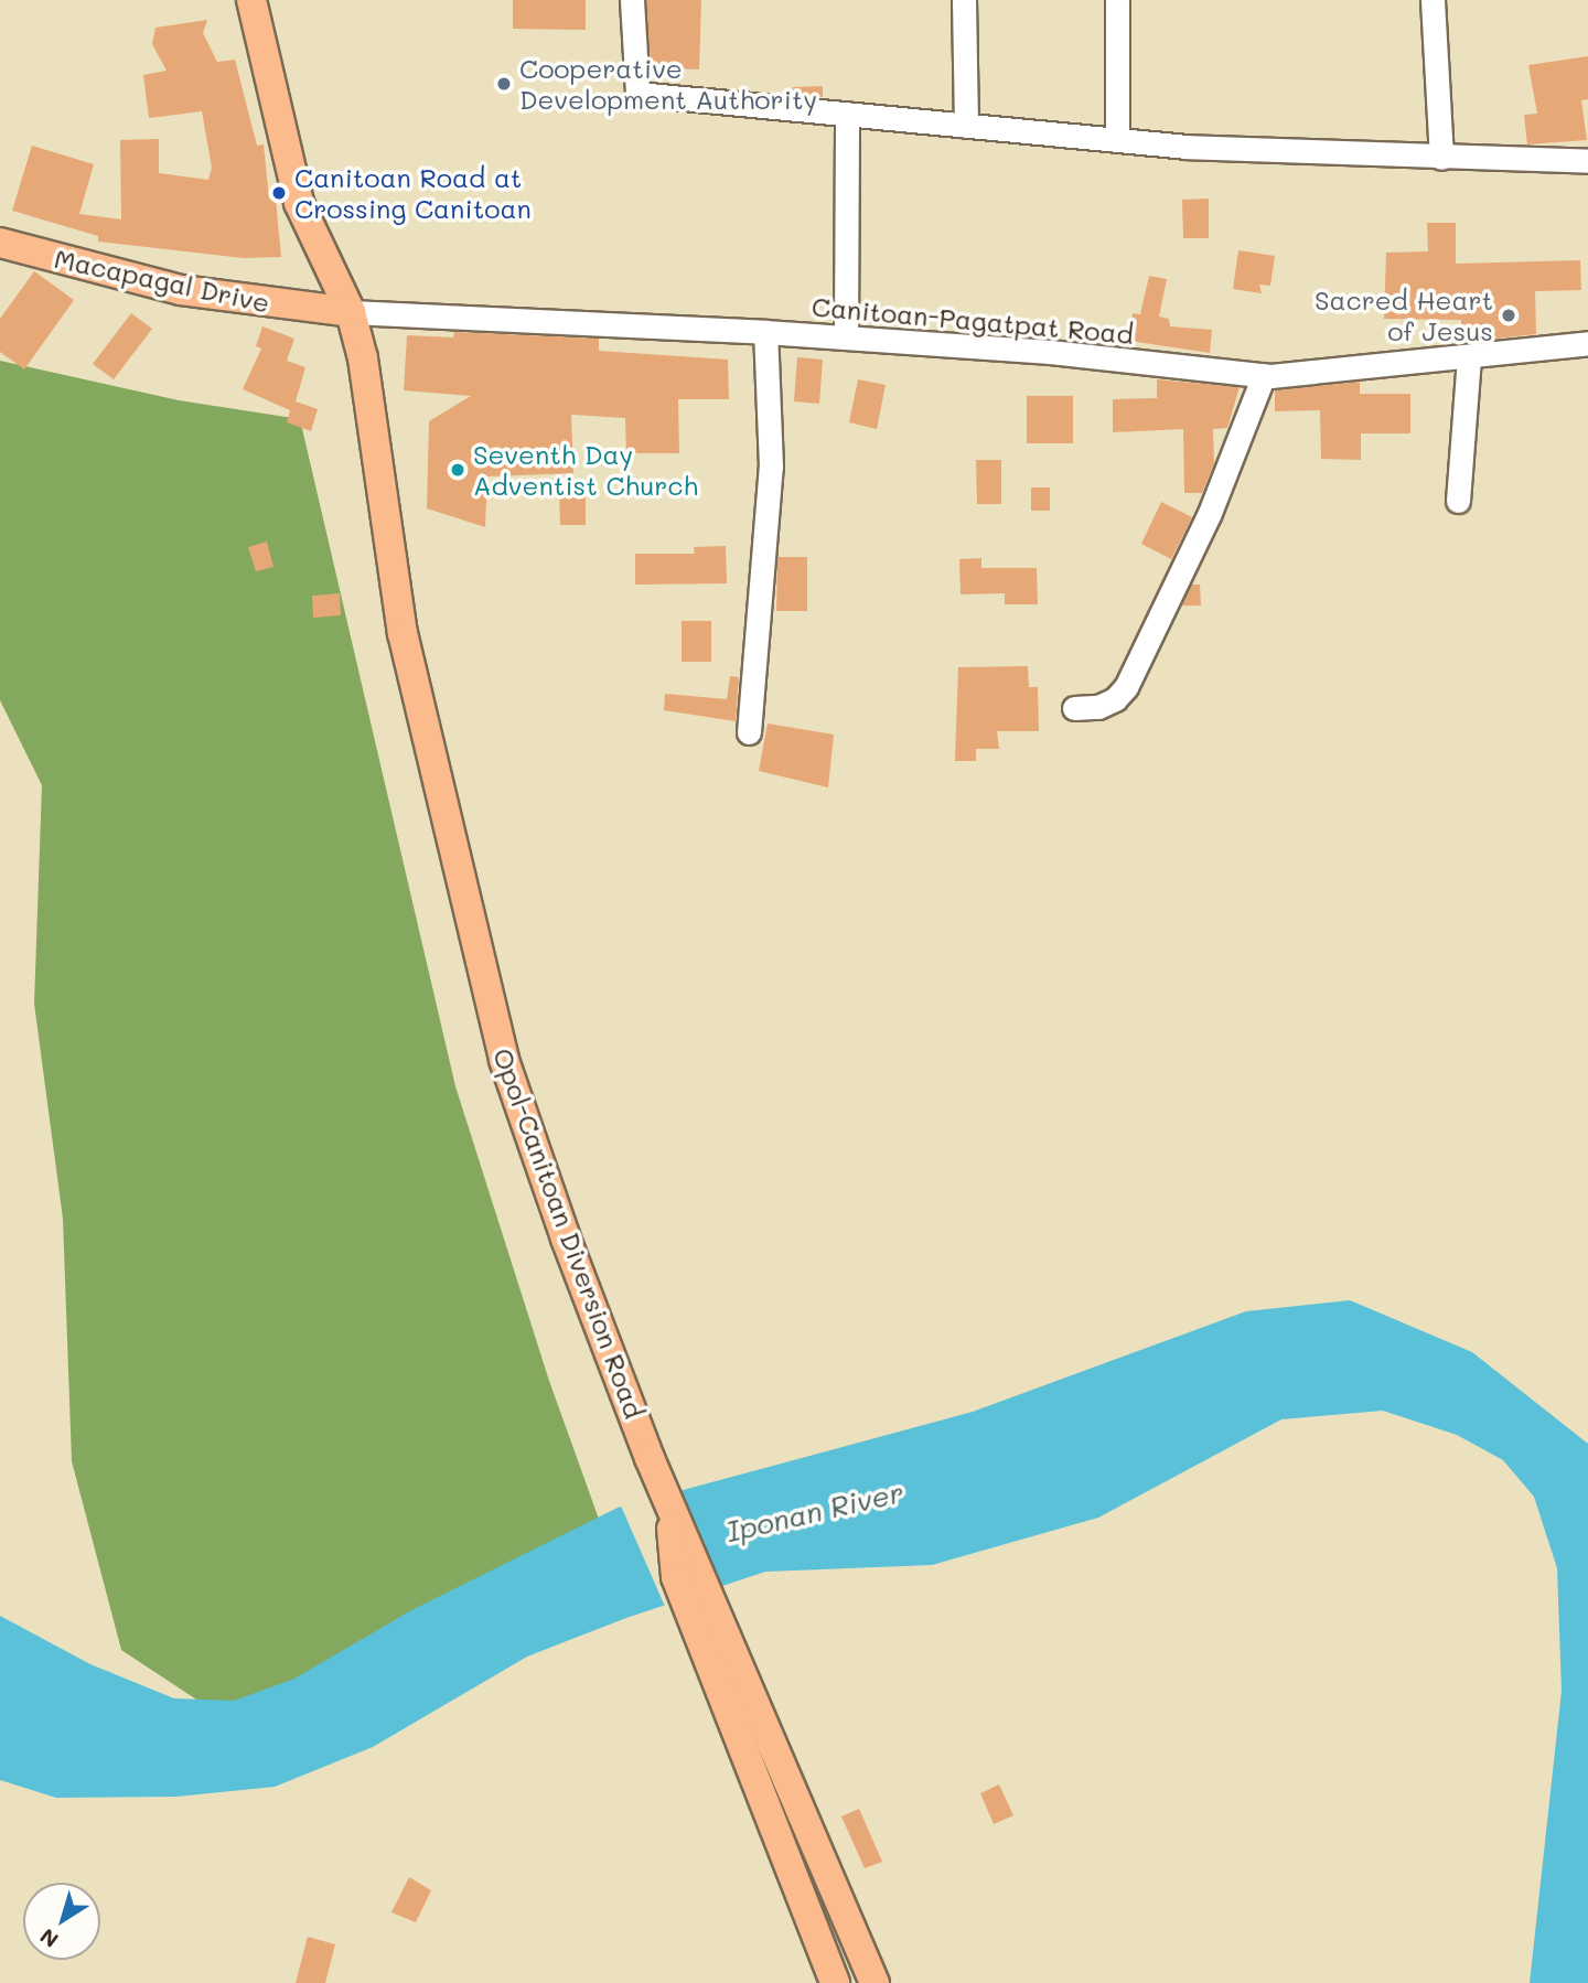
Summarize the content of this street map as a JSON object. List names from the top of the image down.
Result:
{
  "streets": {
    "main road": ["Macapagal Drive", "Opol-Canitoan Diversion Road"],
    "street": ["Canitoan-Pagatpat Road"]
  },
  "crossings": [
    ["Macapagal Drive", "Canitoan-Pagatpat Road"],
    ["Macapagal Drive", "Opol-Canitoan Diversion Road"],
    ["Canitoan-Pagatpat Road", "Opol-Canitoan Diversion Road"]
  ],
  "water": ["Iponan River"],
  "places": [
    "Cooperative Development Authority",
    "Canitoan Road at Crossing Canitoan",
    "Sacred Heart of Jesus",
    "Seventh Day Adventist Church"
  ],
  "north": "bottom left"
}
